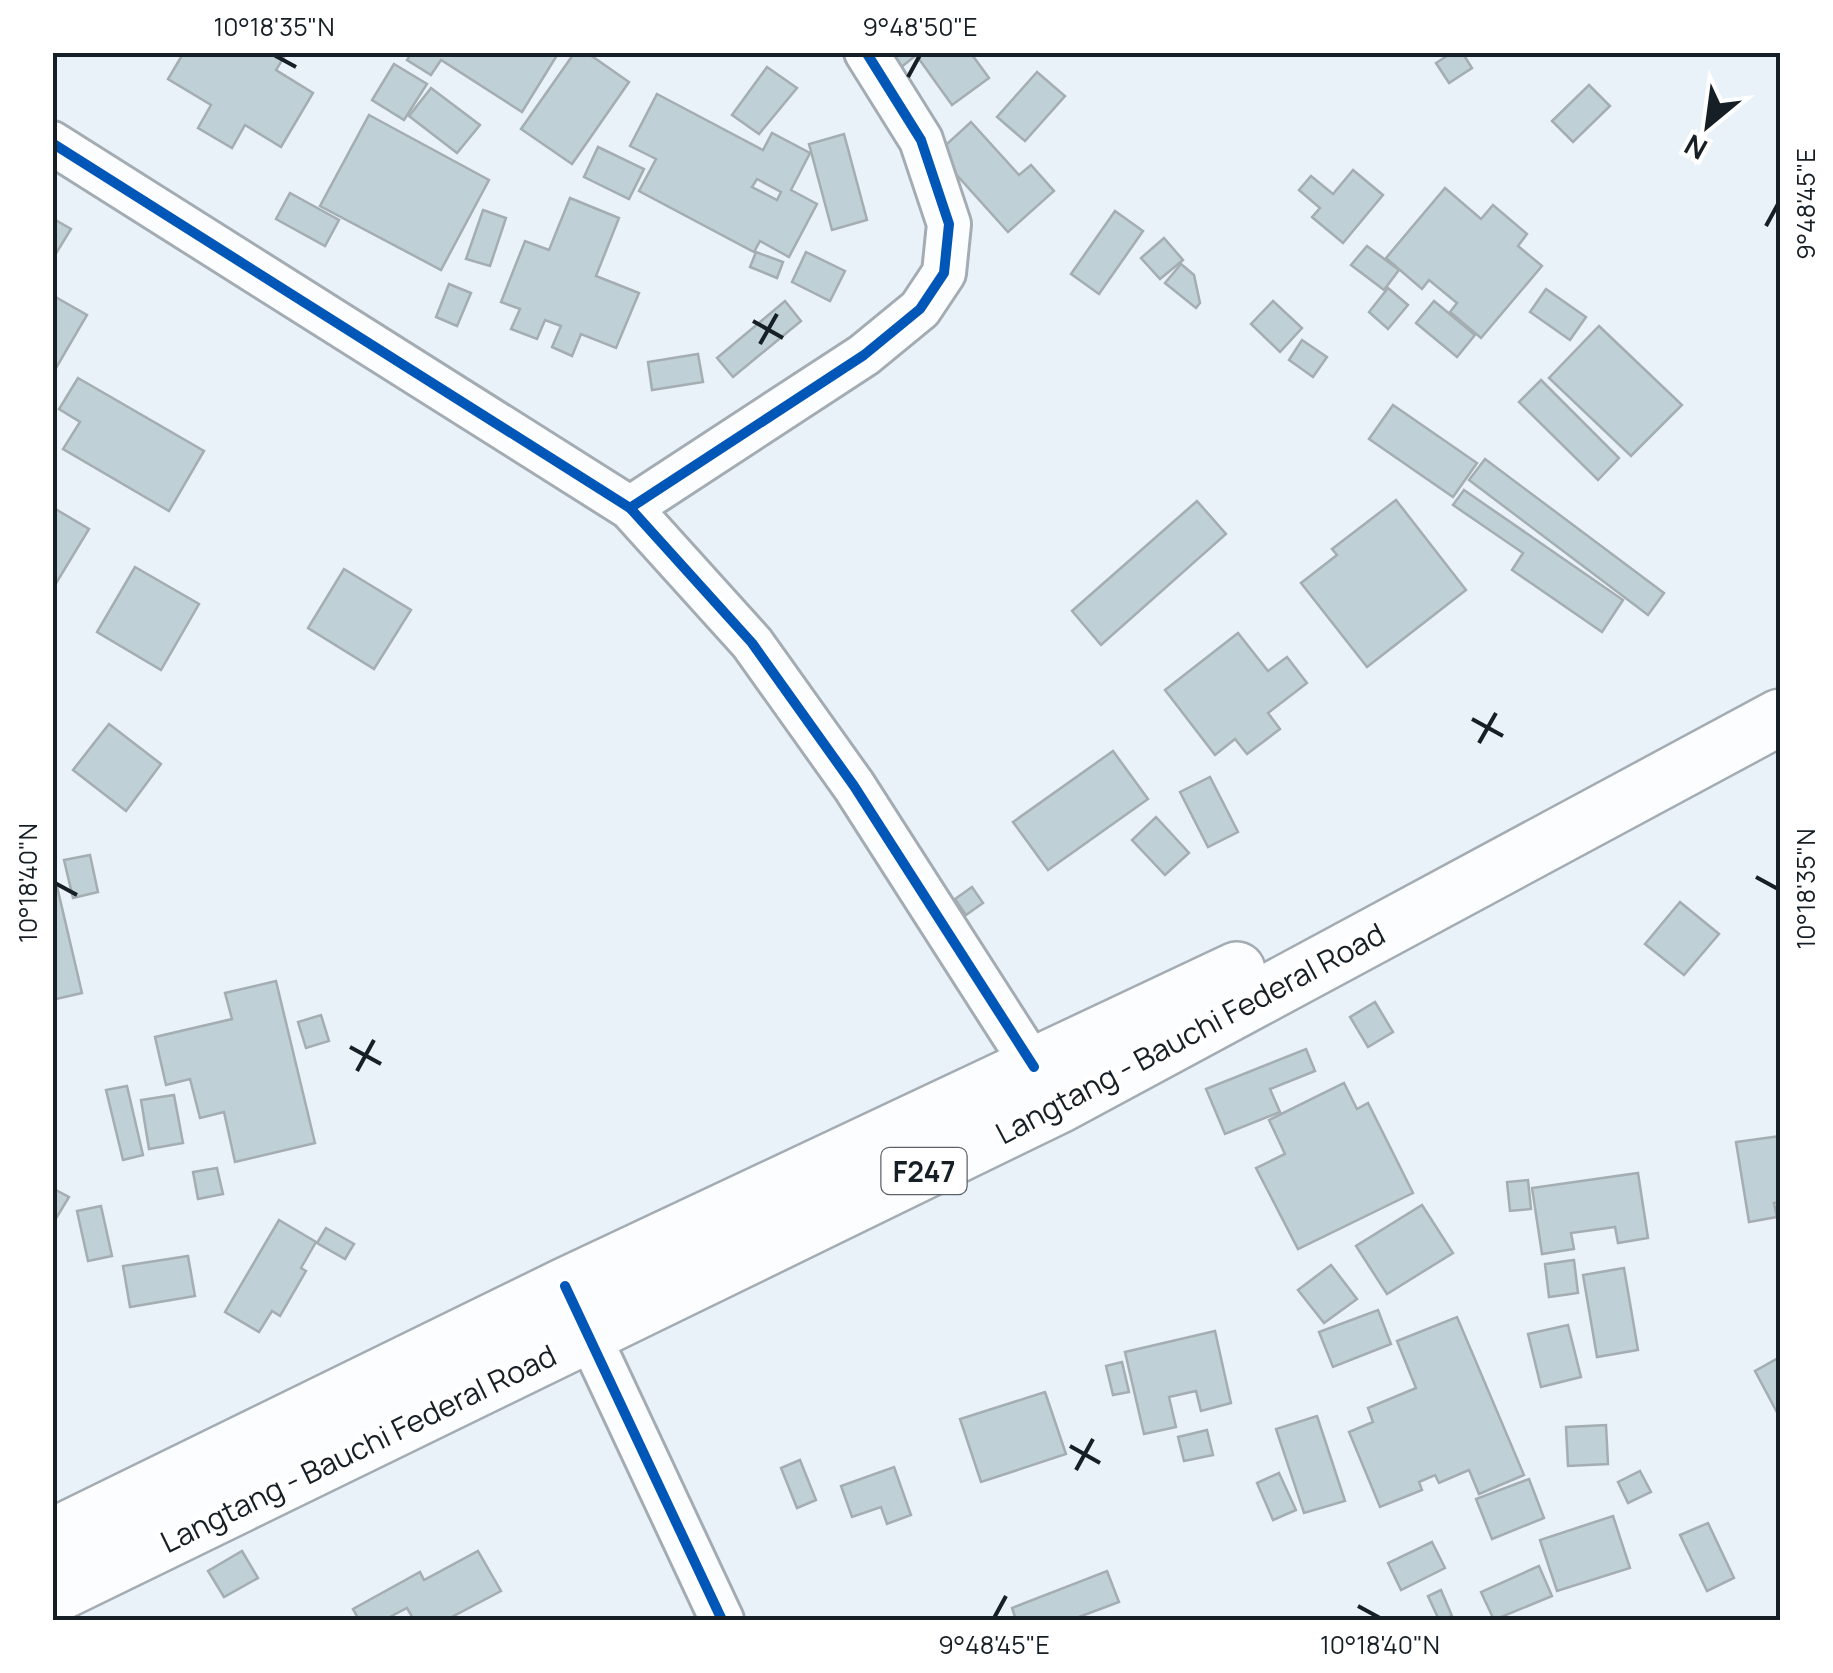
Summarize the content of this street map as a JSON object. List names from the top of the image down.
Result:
{
  "streets": {
    "main road": ["Langtang - Bauchi Federal Road", "F247"]
  },
  "north": "bottom left",
  "coordinates": [
    "10°18'35\"N",
    "9°48'50\"E",
    "9°48'45\"E",
    "10°18'40\"N"
  ]
}
